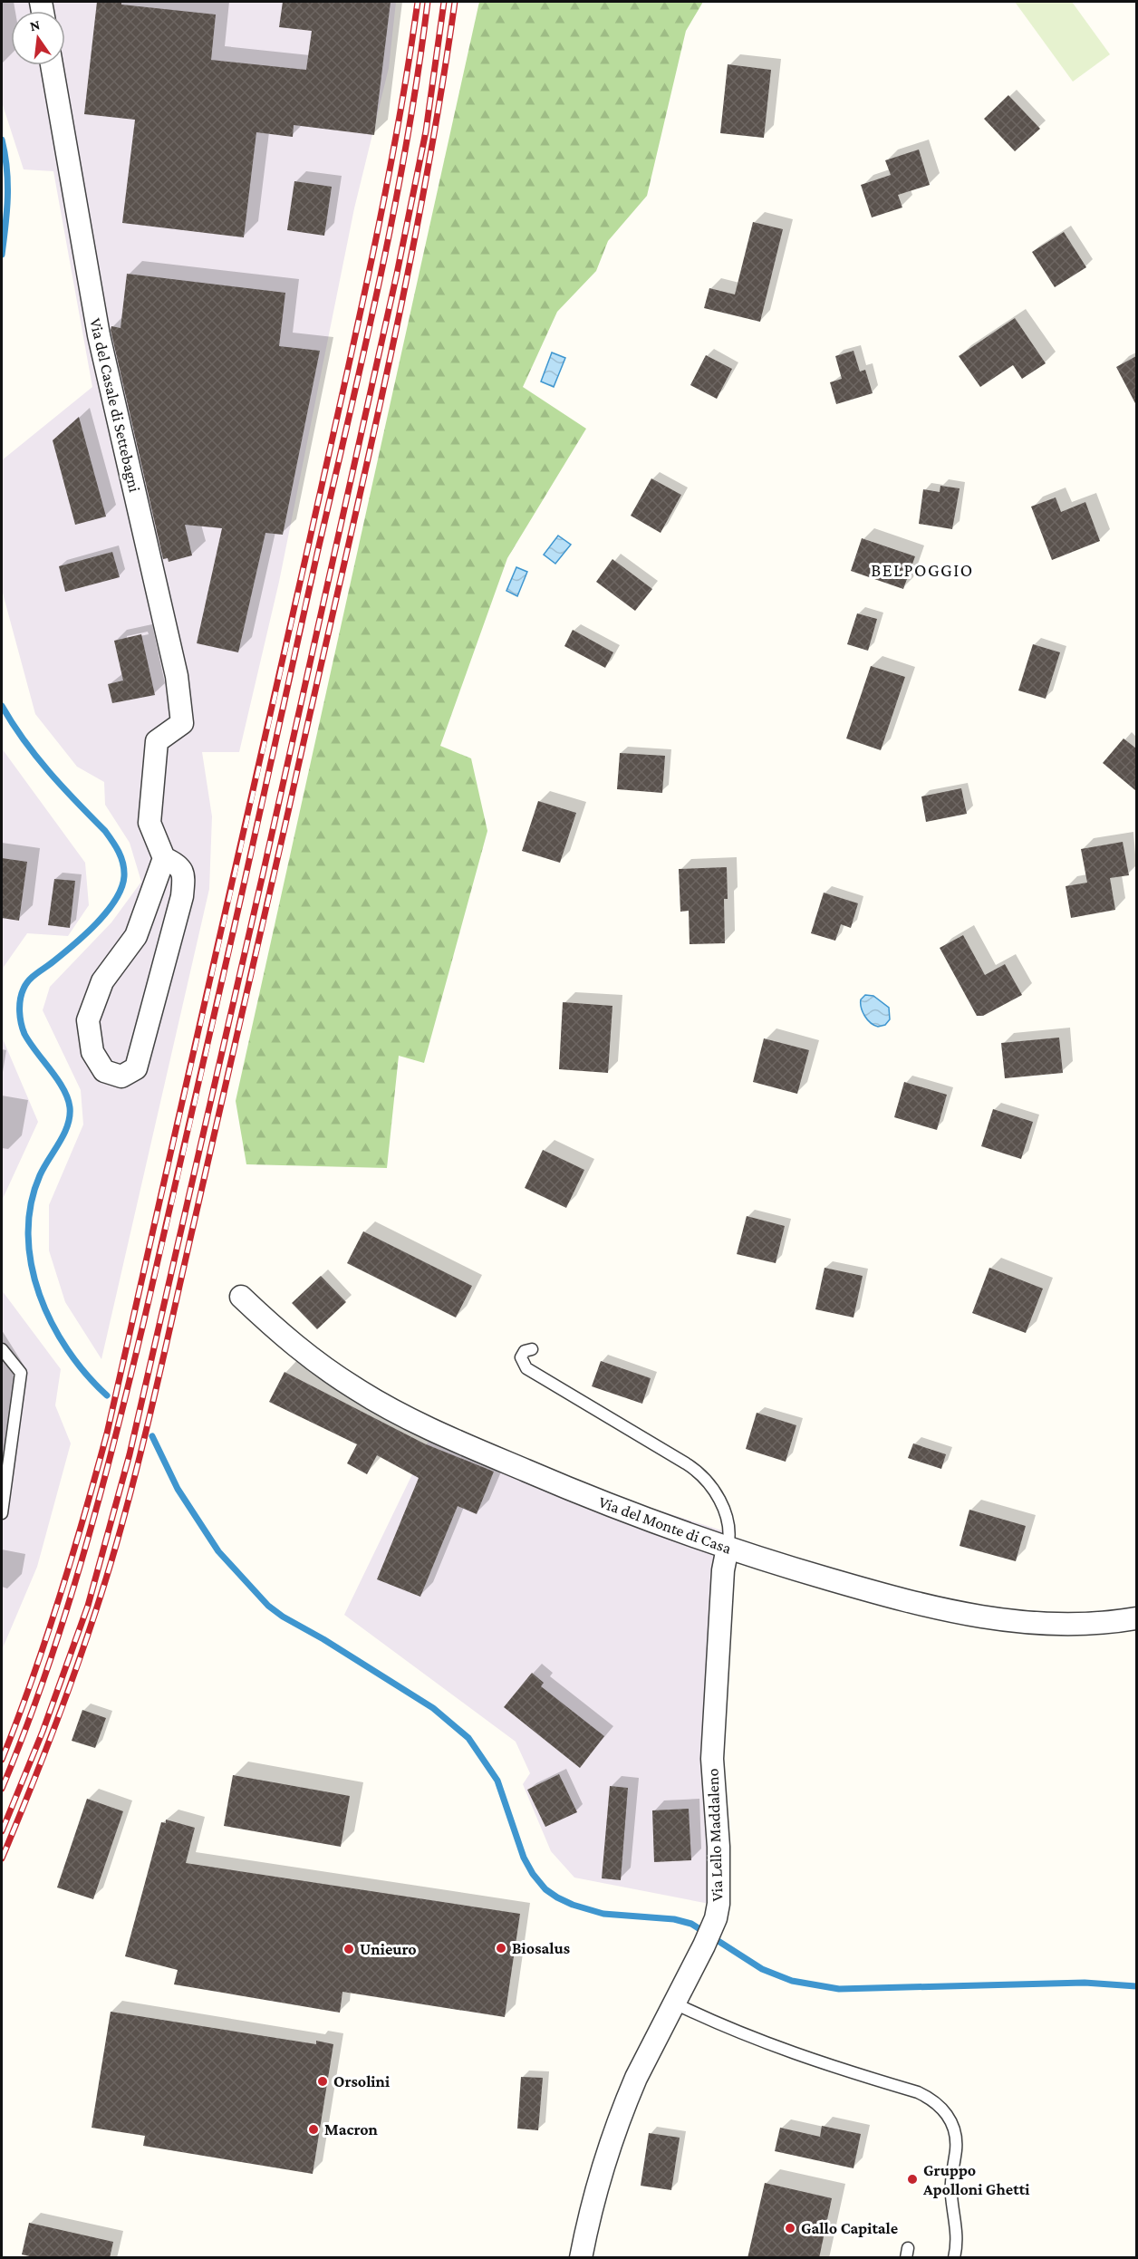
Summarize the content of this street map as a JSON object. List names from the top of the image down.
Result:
{
  "streets": {
    "street": ["Via del Casale di Settebagni", "Via del Monte di Casa", "Via Lello Maddaleno"]
  },
  "crossings": [
    ["Via del Monte di Casa", "Via Lello Maddaleno"]
  ],
  "districts": ["BELPOGGIO"],
  "places": [
    "Biosalus",
    "Unieuro",
    "Orsolini",
    "Macron",
    "Gruppo Apolloni Ghetti",
    "Gallo Capitale"
  ],
  "north": "top"
}
